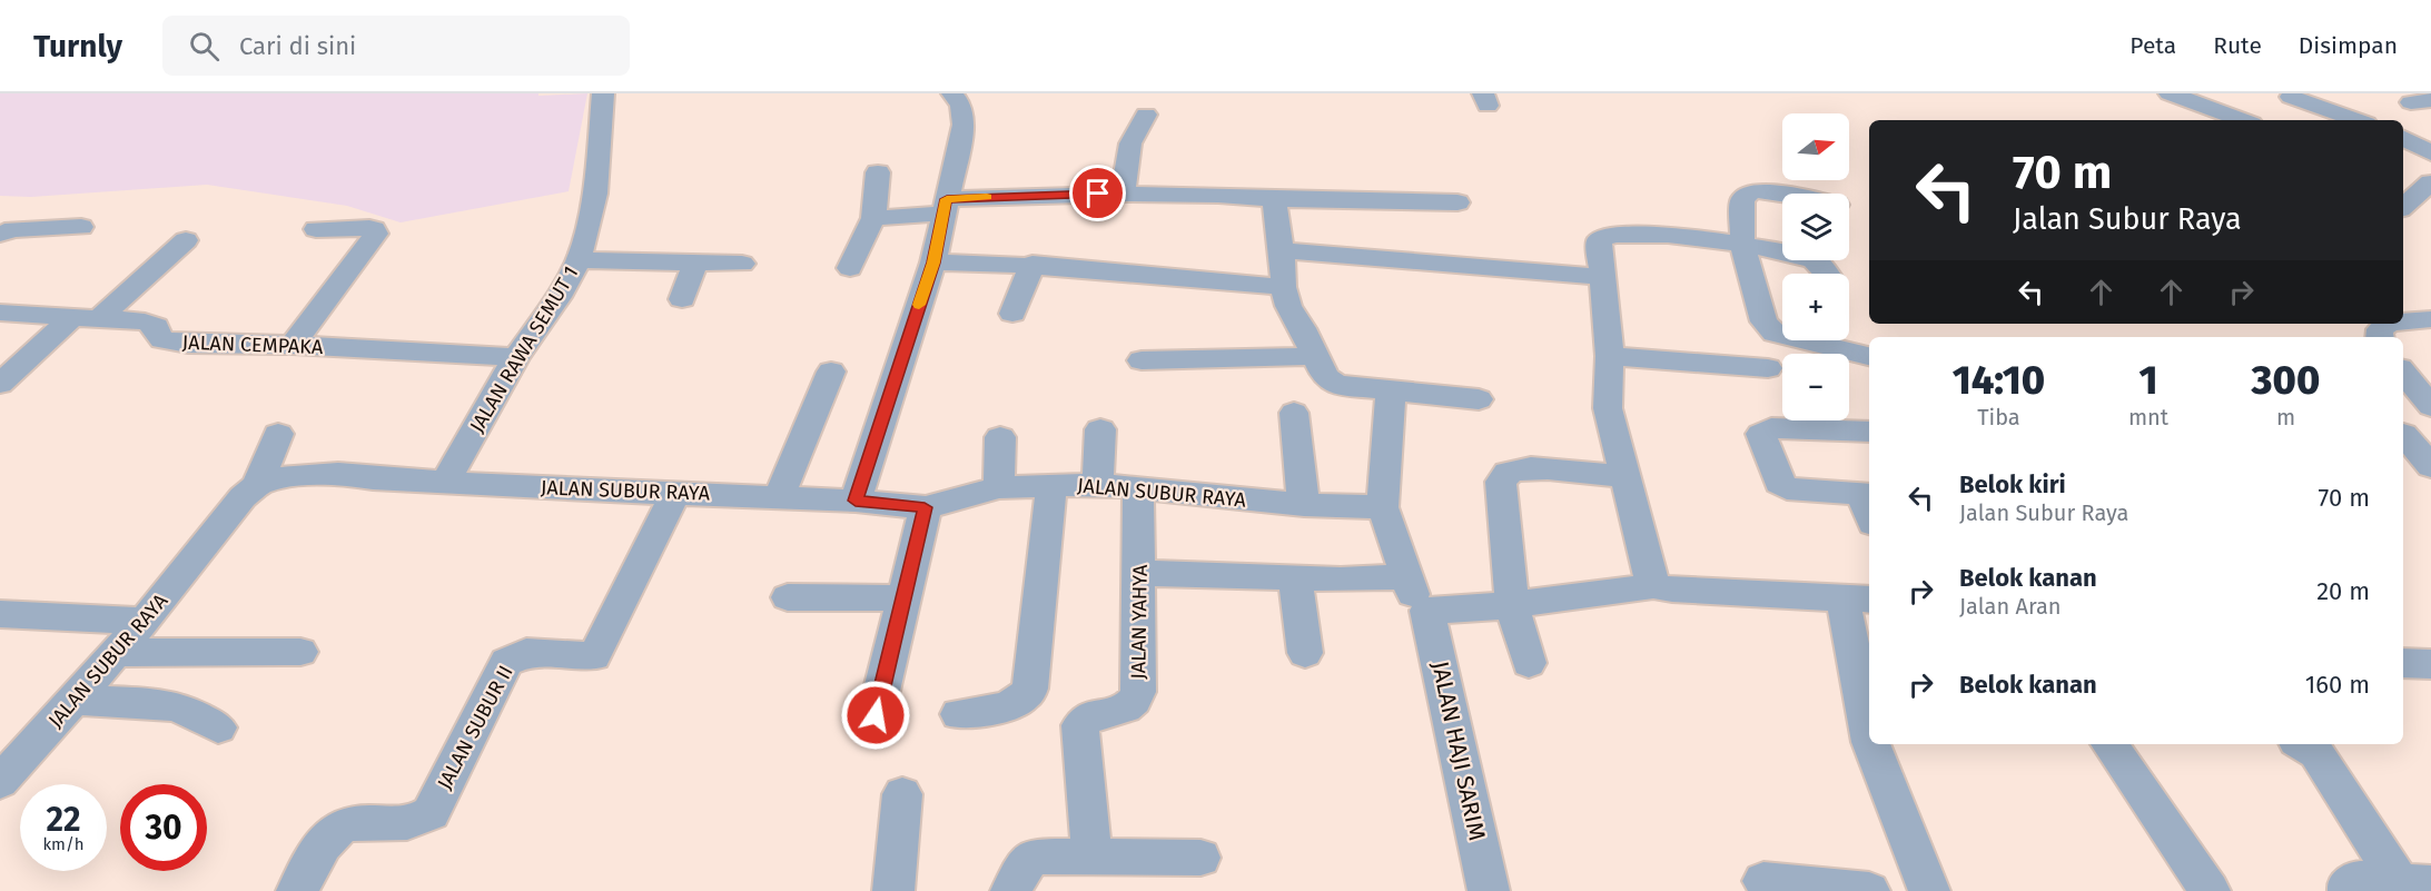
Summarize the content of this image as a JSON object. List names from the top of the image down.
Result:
{
  "streets": {
    "street": [
      "JALAN CEMPAKA",
      "JALAN RAWA SEMUT 1",
      "JALAN SUBUR RAYA",
      "JALAN YAHYA",
      "JALAN SUBUR II",
      "JALAN HAJI SARIM"
    ]
  },
  "crossings": [
    ["JALAN CEMPAKA", "JALAN RAWA SEMUT 1"],
    ["JALAN RAWA SEMUT 1", "JALAN SUBUR RAYA"],
    ["JALAN SUBUR RAYA", "JALAN YAHYA"],
    ["JALAN SUBUR RAYA", "JALAN SUBUR II"]
  ],
  "north": "right",
  "page": {
    "header": "Turnly",
    "search": "Cari di sini",
    "nav": ["Peta", "Rute", "Disimpan"],
    "map_buttons": ["+", "−"],
    "turn": ["70 m", "Jalan Subur Raya"],
    "eta": [
      "14:10",
      "Tiba",
      "1",
      "mnt",
      "300",
      "m"
    ],
    "list": [
      {
        "name": "Belok kiri",
        "note": "Jalan Subur Raya",
        "value": "70 m"
      },
      {
        "name": "Belok kanan",
        "note": "Jalan Aran",
        "value": "20 m"
      },
      {
        "name": "Belok kanan",
        "value": "160 m"
      }
    ],
    "speed": "22 km/h",
    "limit": "30"
  }
}
